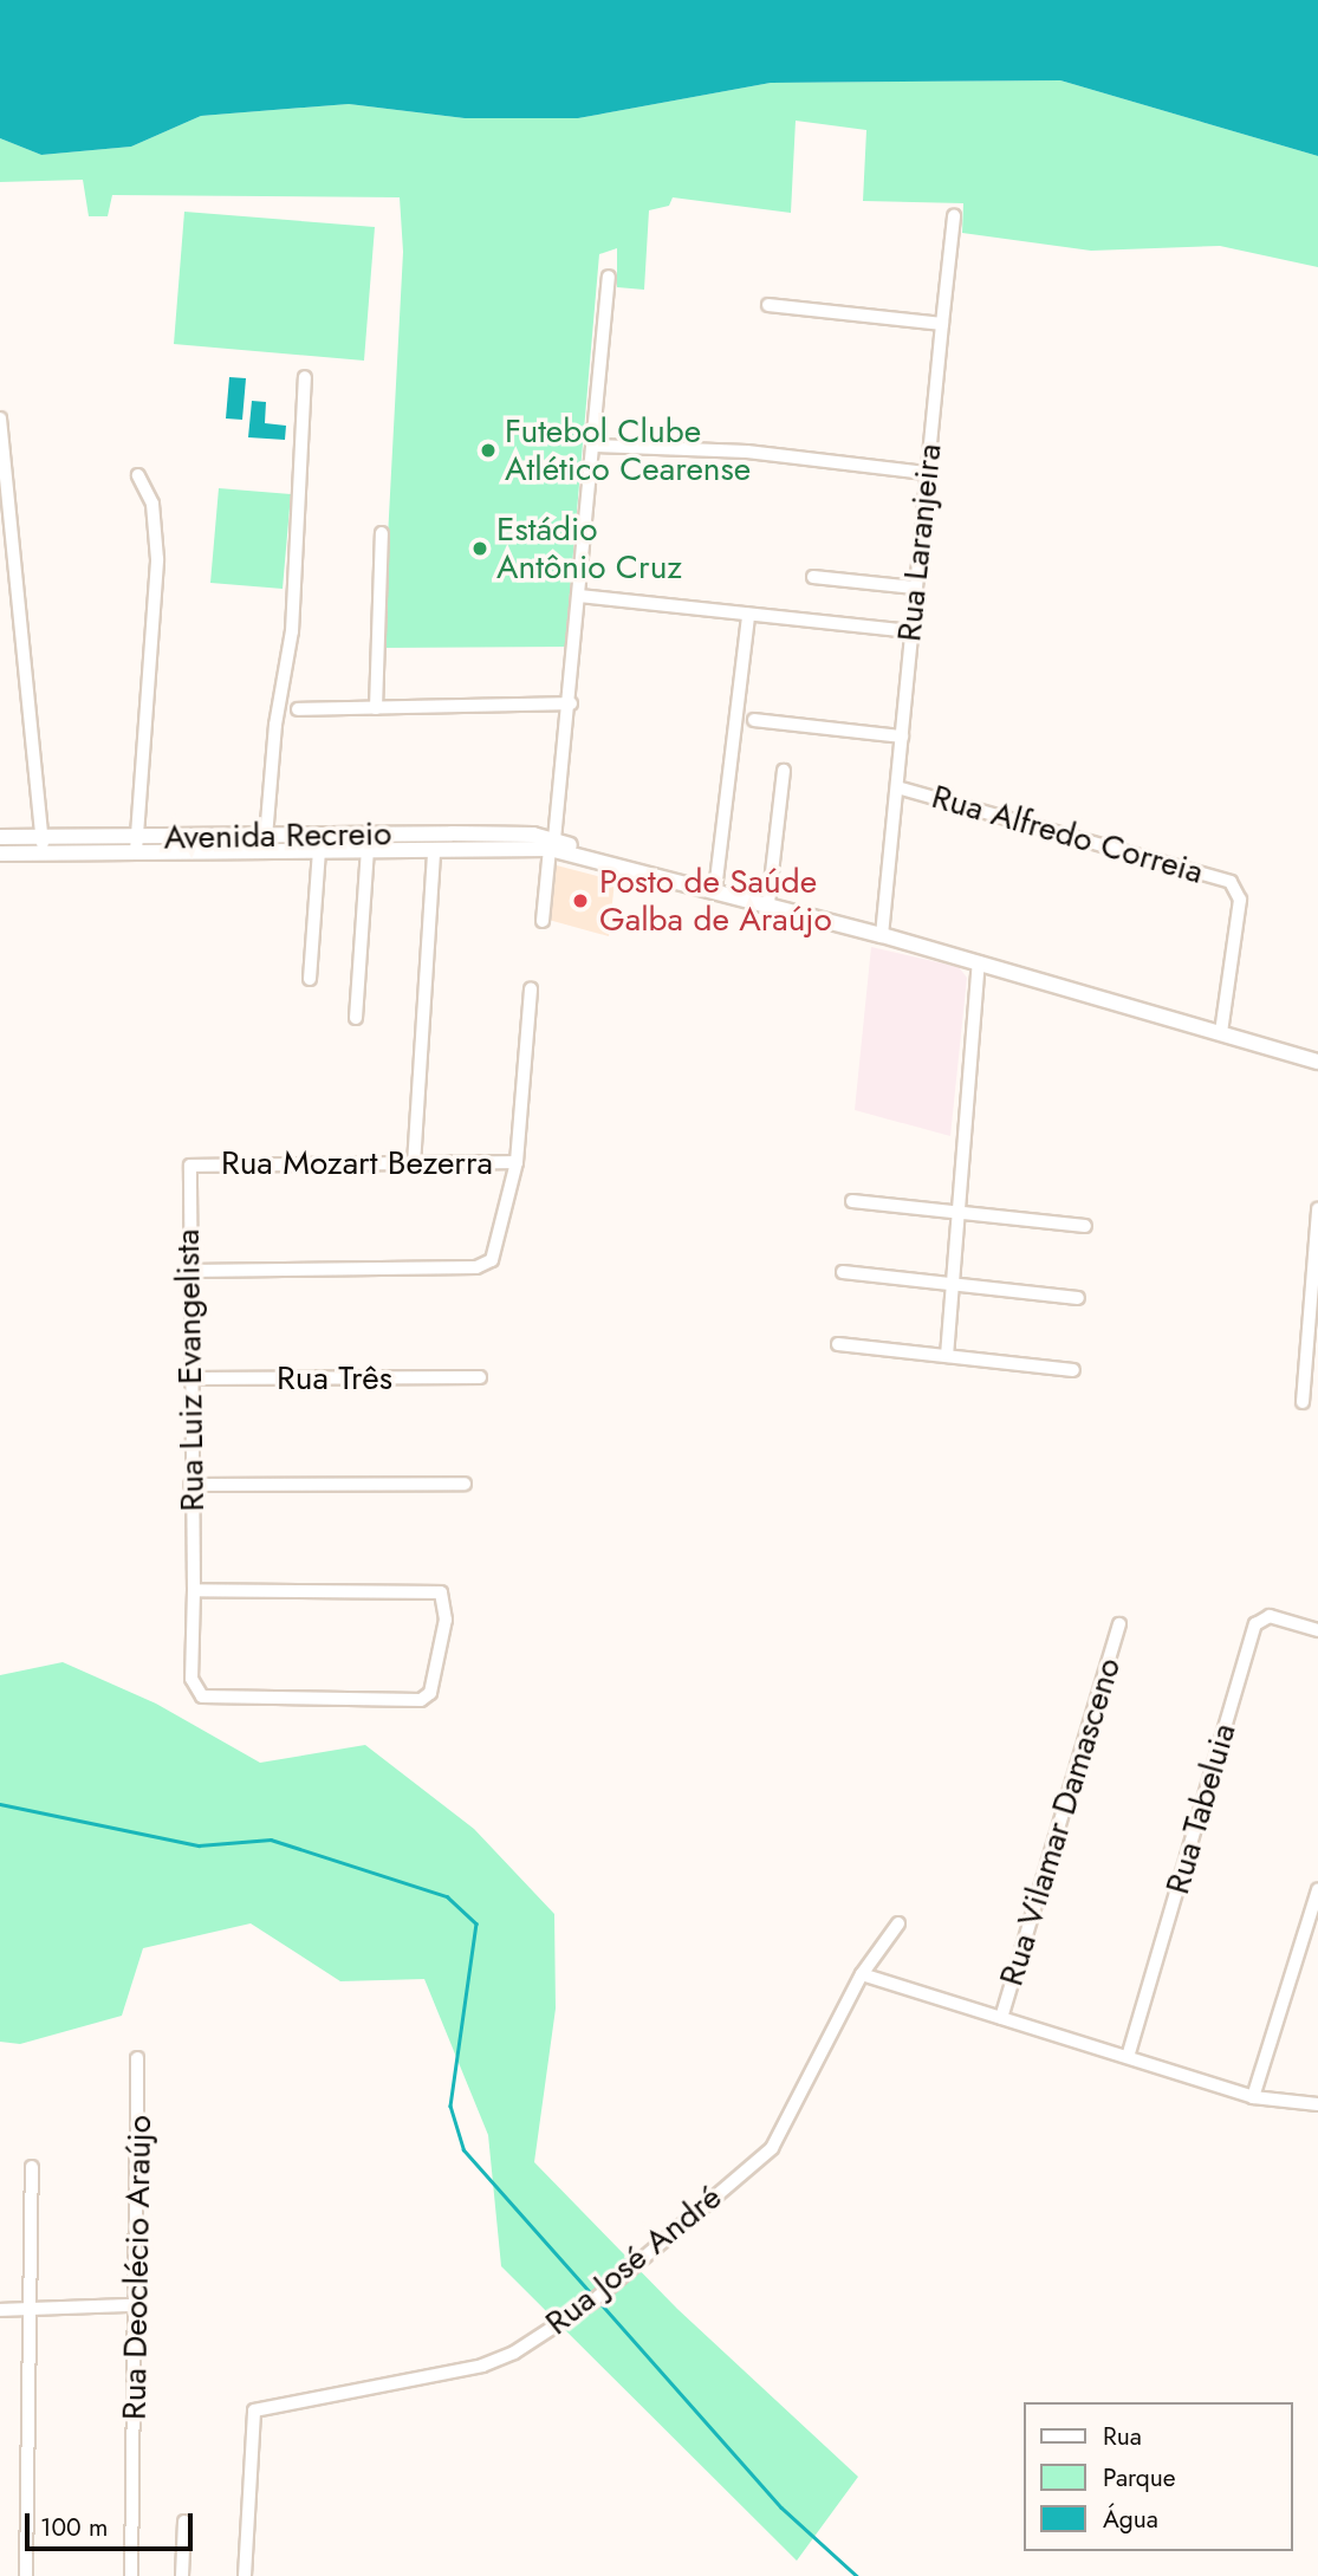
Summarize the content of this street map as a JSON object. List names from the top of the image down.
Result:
{
  "streets": {
    "main road": ["Avenida Recreio"],
    "street": [
      "Rua Laranjeira",
      "Rua Alfredo Correia",
      "Rua Mozart Bezerra",
      "Rua Luiz Evangelista",
      "Rua Três",
      "Rua Tabeluia",
      "Rua Vilamar Damasceno",
      "Rua José André",
      "Rua Deoclécio Araújo"
    ]
  },
  "crossings": [
    ["Rua Laranjeira", "Rua Alfredo Correia"],
    ["Rua Mozart Bezerra", "Rua Luiz Evangelista"],
    ["Rua Luiz Evangelista", "Rua Três"]
  ],
  "places": ["Futebol Clube Atlético Cearense", "Estádio Antônio Cruz", "Posto de Saúde Galba de Araújo"],
  "legend": ["Rua", "Parque", "Água"],
  "scale_bar": "100 m"
}
